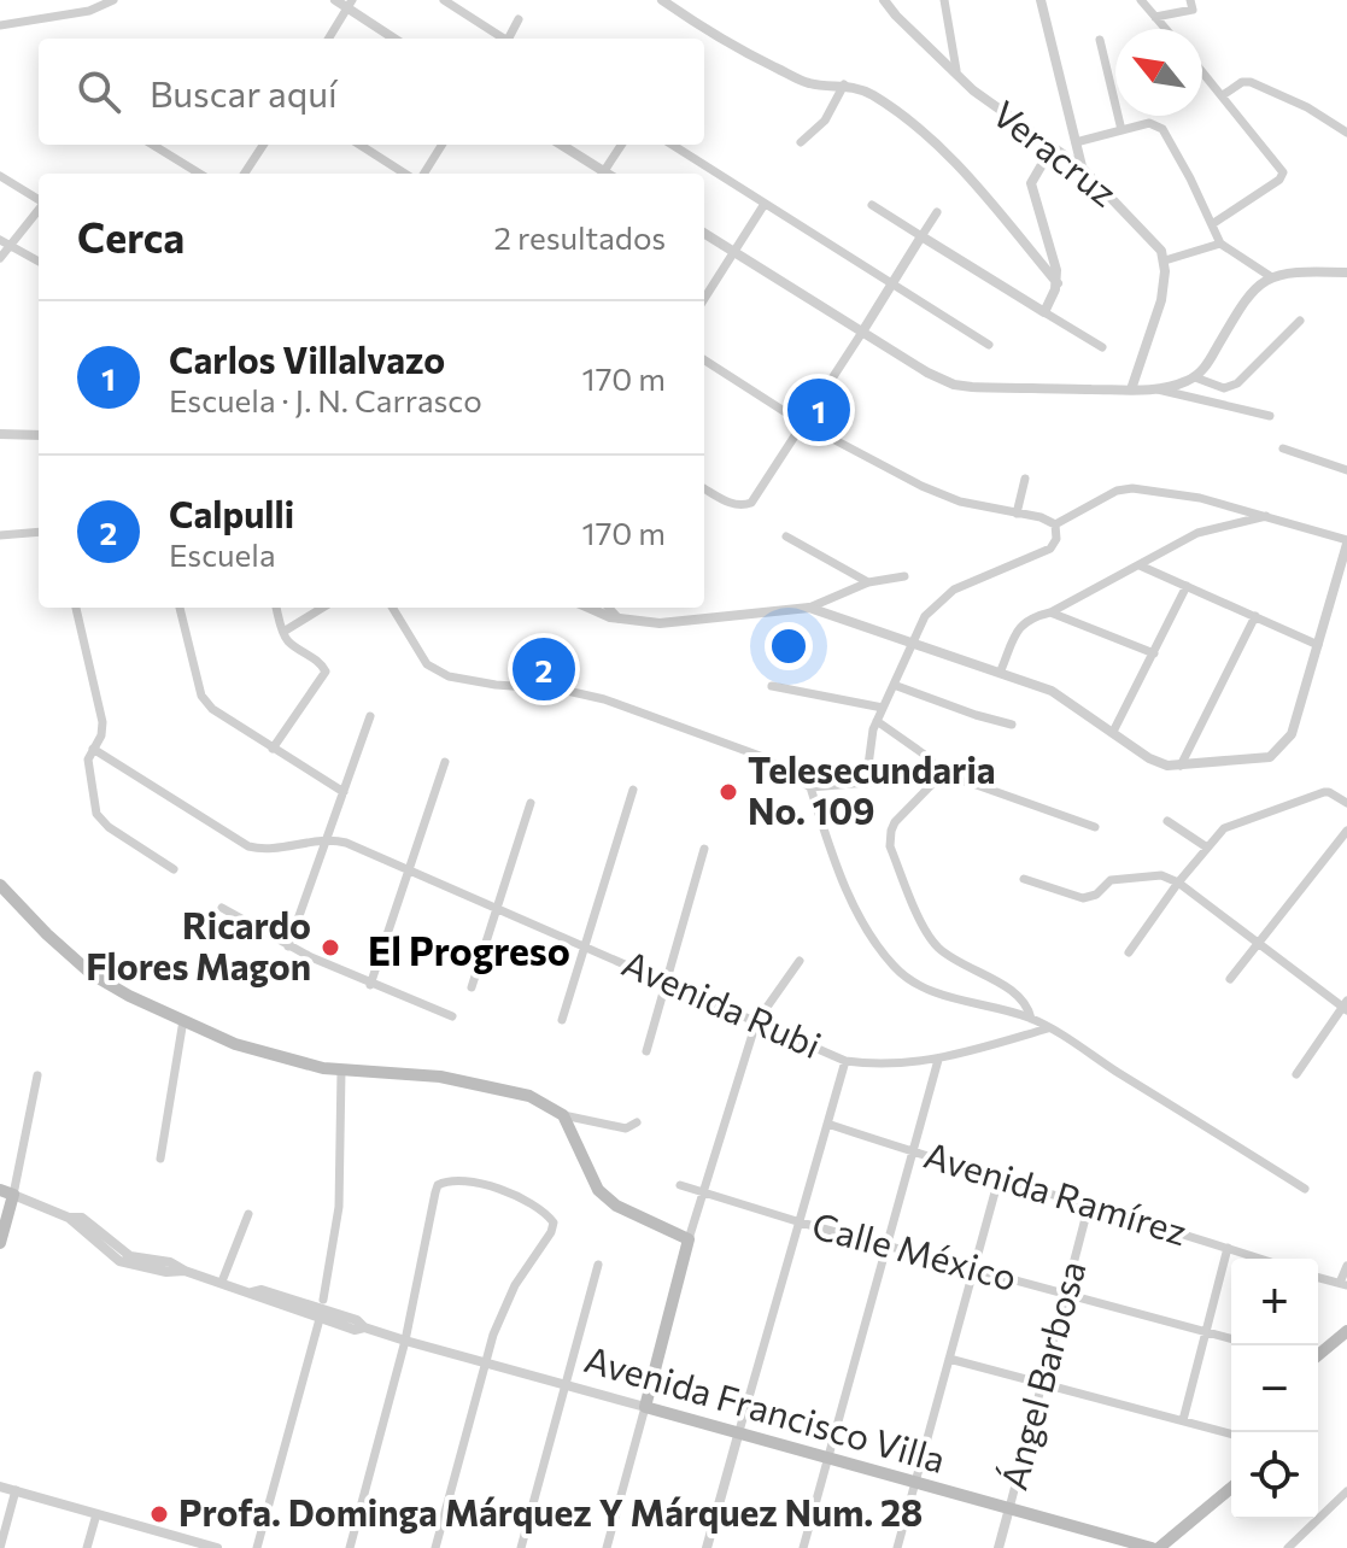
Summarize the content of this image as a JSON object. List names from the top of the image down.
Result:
{
  "streets": {
    "main road": ["Avenida Francisco Villa"],
    "street": [
      "Veracruz",
      "Avenida Rubi",
      "Avenida Ramírez",
      "Calle México",
      "Ángel Barbosa"
    ]
  },
  "crossings": [
    ["Avenida Ramírez", "Ángel Barbosa"],
    ["Calle México", "Ángel Barbosa"],
    ["Ángel Barbosa", "Avenida Francisco Villa"]
  ],
  "districts": ["El Progreso"],
  "places": ["Telesecundaria No. 109", "Ricardo Flores Magon", "Profa. Dominga Márquez Y Márquez Num. 28"],
  "north": "top left",
  "page": {
    "search": "Buscar aquí",
    "heading": ["Cerca", "2 resultados"],
    "list": [
      {
        "mark": "1",
        "name": "Carlos Villalvazo",
        "note": "Escuela · J. N. Carrasco",
        "value": "170 m"
      },
      {
        "mark": "2",
        "name": "Calpulli",
        "note": "Escuela",
        "value": "170 m"
      }
    ],
    "pins": ["1", "2"],
    "map_buttons": ["+", "−"]
  }
}
